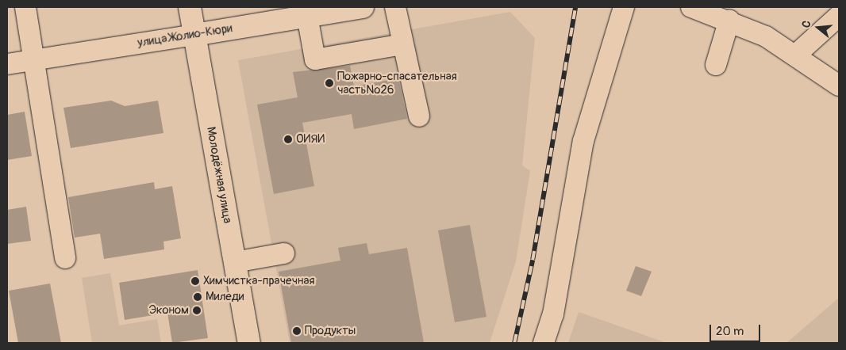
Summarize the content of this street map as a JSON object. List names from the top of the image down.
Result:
{
  "streets": {
    "main road": ["улица Жолио-Кюри", "Молодёжная улица"]
  },
  "crossings": [
    ["улица Жолио-Кюри", "Молодёжная улица"]
  ],
  "places": [
    "Пожарно-спасательная часть№26",
    "ОИЯИ",
    "Химчистка-прачечная",
    "Миледи",
    "Эконом",
    "Продукты"
  ],
  "scale_bar": "20 m",
  "north": "left"
}
